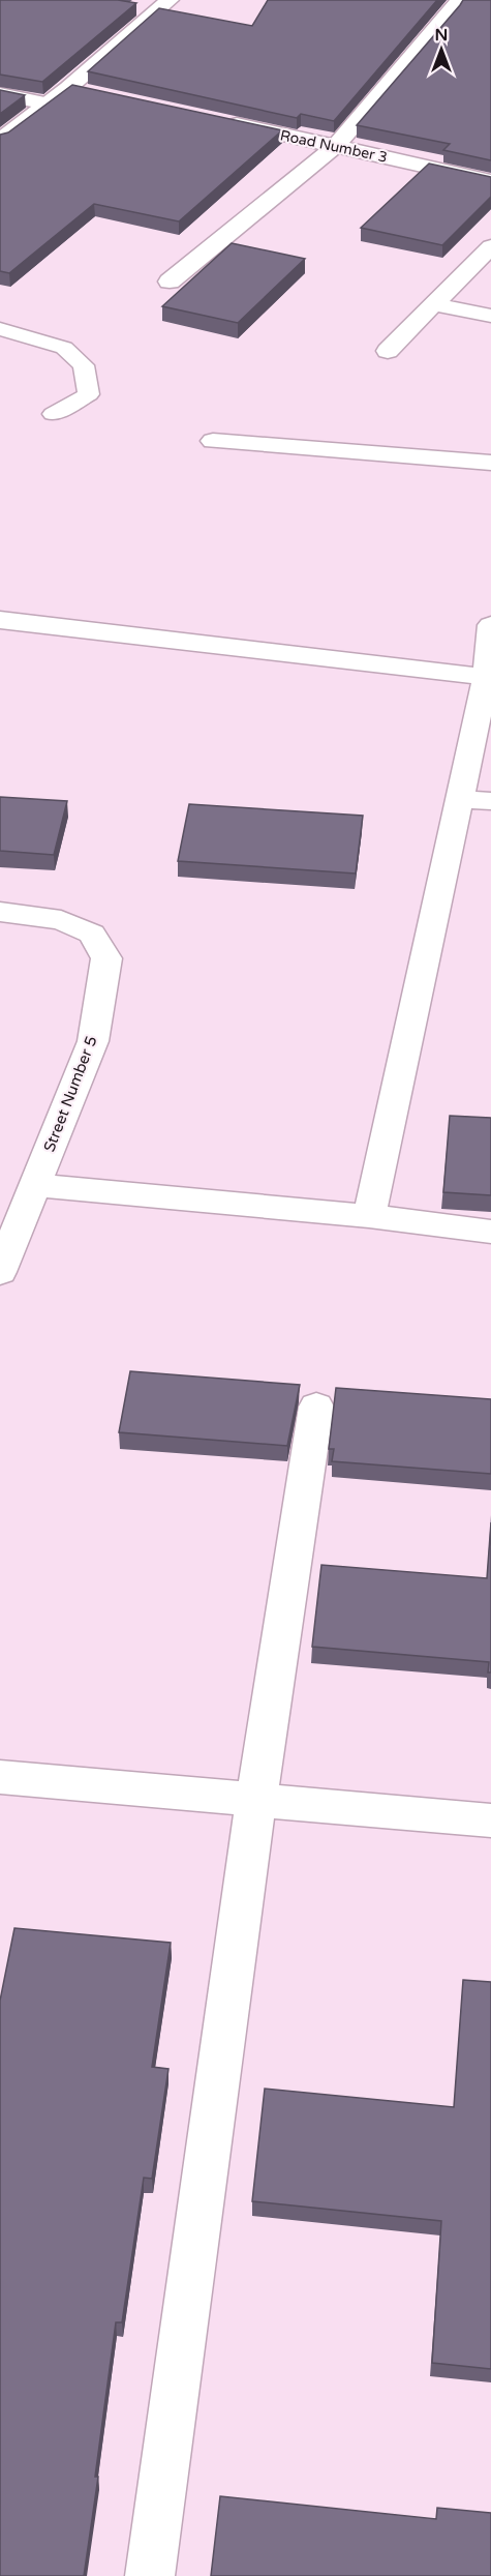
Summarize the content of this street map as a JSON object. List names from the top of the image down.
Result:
{
  "streets": {
    "street": ["Road Number 3", "Street Number 5"]
  },
  "north": "top"
}
